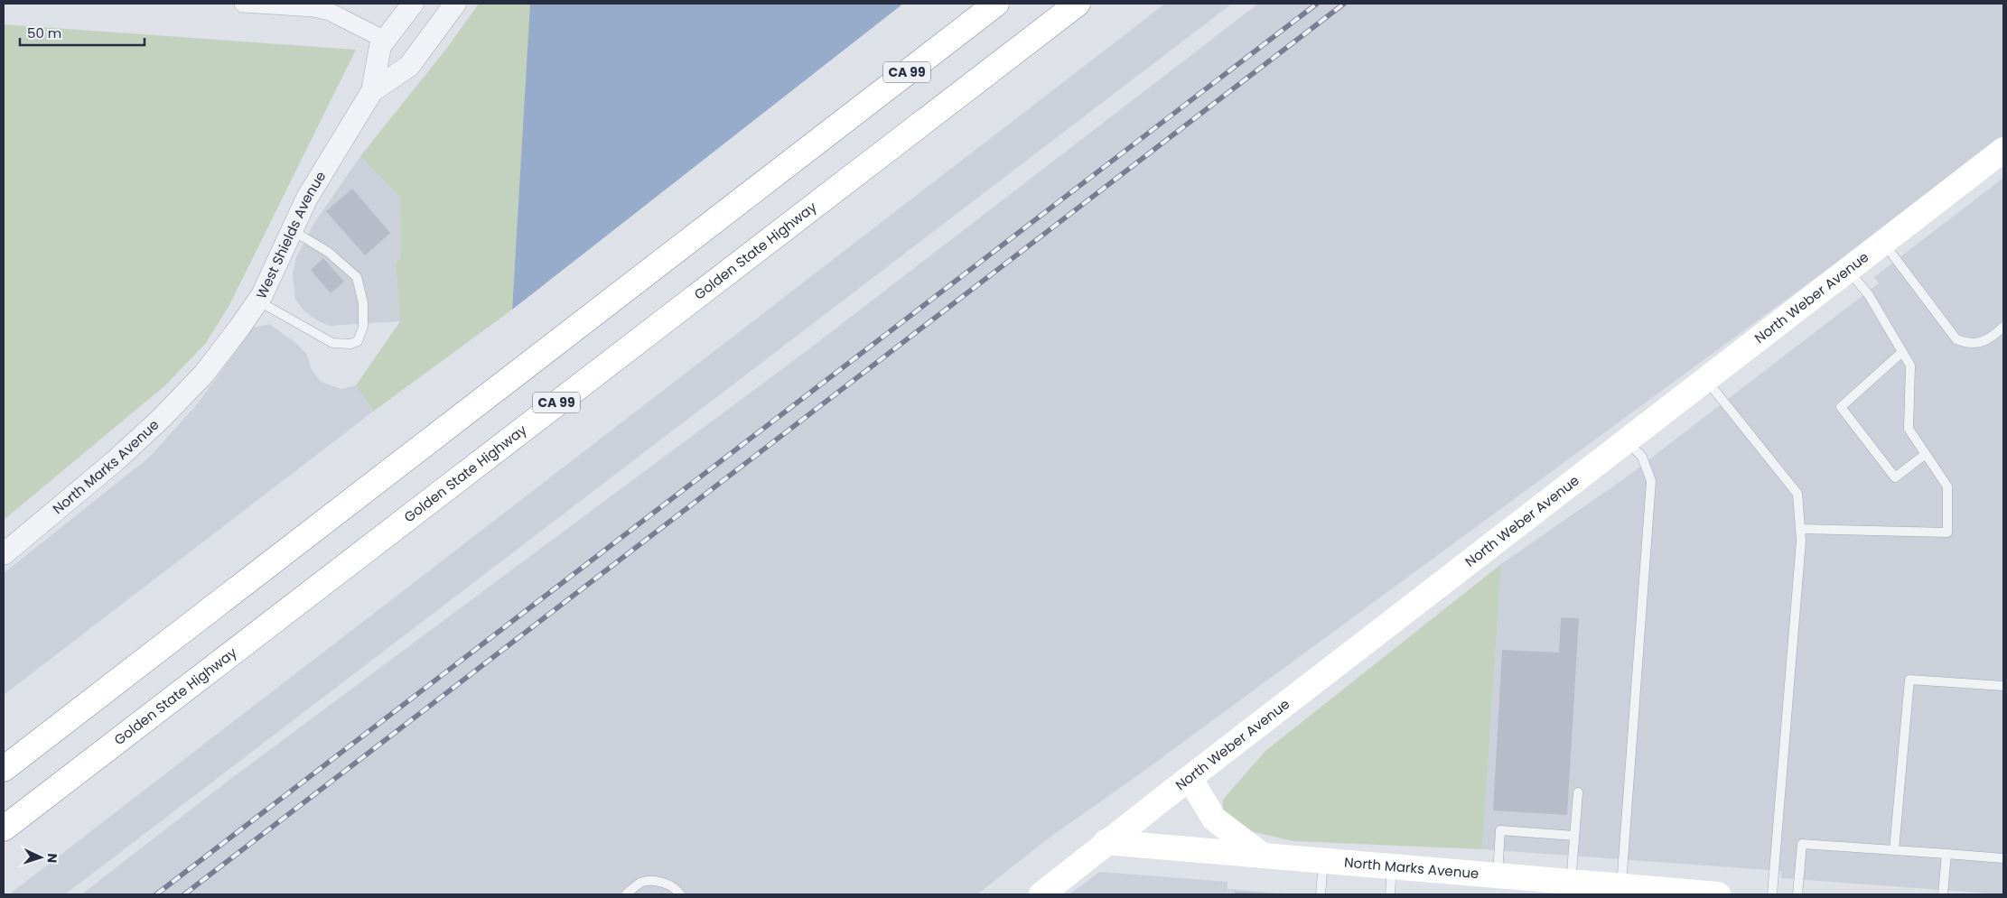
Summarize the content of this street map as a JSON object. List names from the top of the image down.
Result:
{
  "streets": {
    "main road": [
      "CA 99",
      "Golden State Highway",
      "North Weber Avenue",
      "North Marks Avenue"
    ],
    "street": ["West Shields Avenue"]
  },
  "crossings": [
    ["West Shields Avenue", "North Marks Avenue"],
    ["North Weber Avenue", "North Marks Avenue"]
  ],
  "scale_bar": "50 m",
  "north": "right"
}
